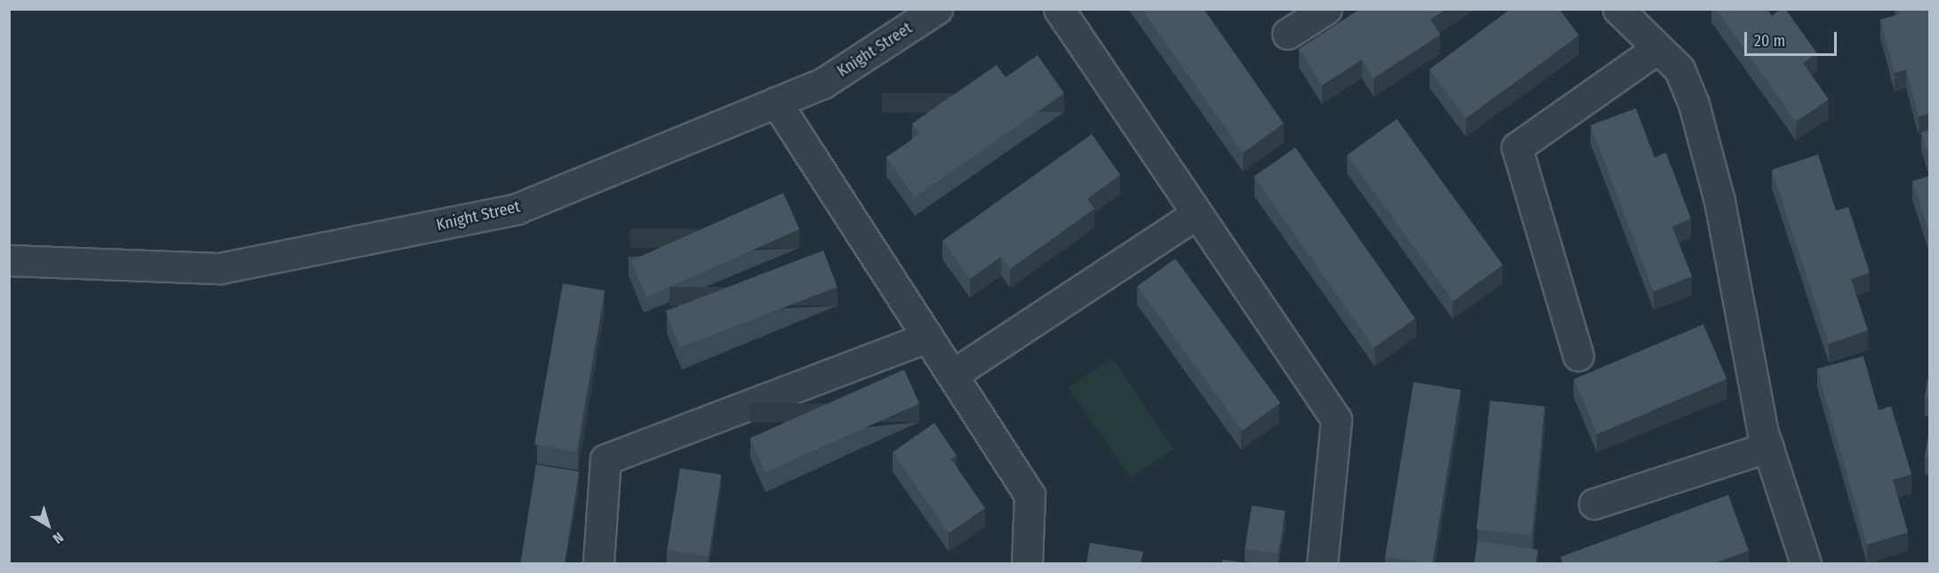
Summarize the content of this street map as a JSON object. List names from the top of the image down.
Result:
{
  "streets": {
    "street": ["Knight Street"]
  },
  "scale_bar": "20 m",
  "north": "bottom right"
}
